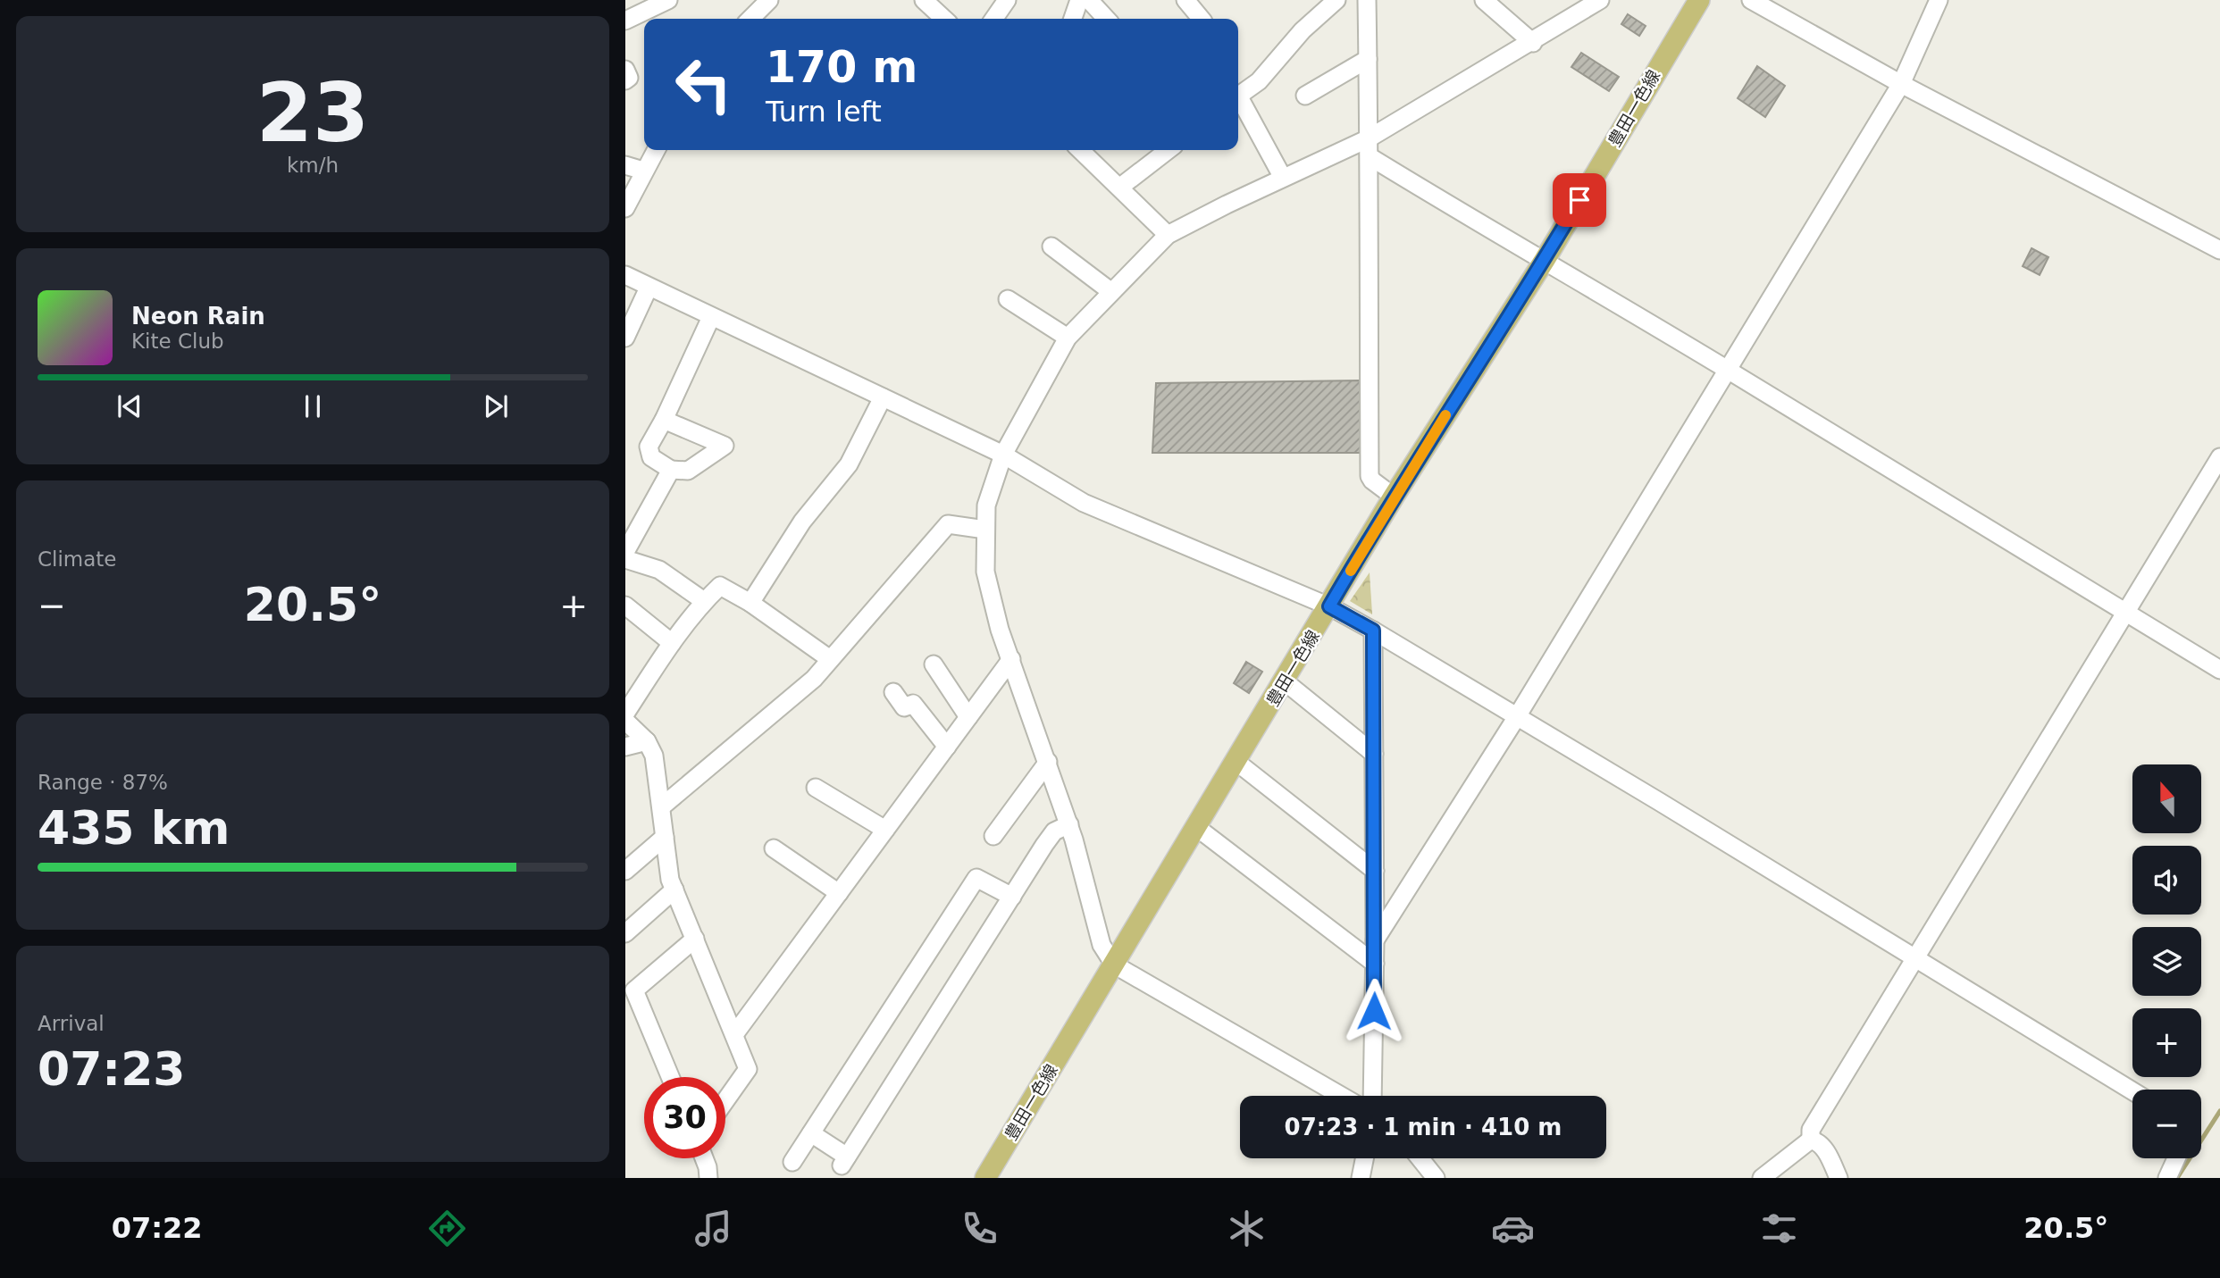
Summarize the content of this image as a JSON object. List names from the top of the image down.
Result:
{
  "streets": {
    "main road": ["豊田一色線"]
  },
  "north": "top",
  "page": {
    "tile": [
      ["23", "km/h"],
      "Climate",
      ["Range · 87%", "435 km"],
      ["Arrival", "07:23"]
    ],
    "turn": ["170 m", "Turn left"],
    "song": ["Neon Rain", "Kite Club"],
    "heat": ["−", "20.5°", "+"],
    "map_buttons": ["+", "−"],
    "limit": "30",
    "trip": "07:23 · 1 min · 410 m",
    "tabs": ["07:22", "20.5°"]
  }
}
